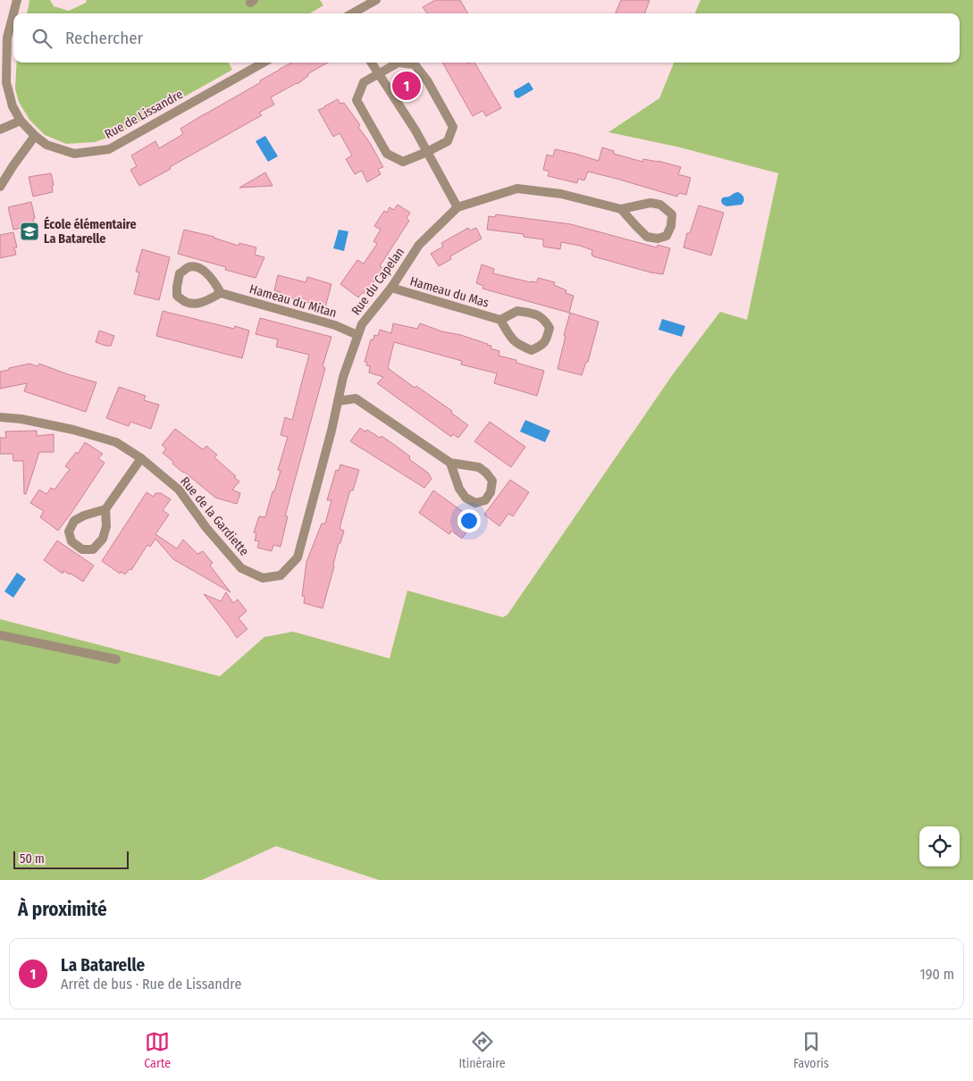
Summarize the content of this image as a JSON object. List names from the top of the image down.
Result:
{
  "streets": {
    "street": [
      "Rue de Lissandre",
      "Rue du Capelan",
      "Hameau du Mas",
      "Hameau du Mitan",
      "Rue de la Gardiette"
    ]
  },
  "crossings": [
    ["Rue du Capelan", "Hameau du Mas"],
    ["Rue du Capelan", "Hameau du Mitan"],
    ["Rue du Capelan", "Rue de la Gardiette"]
  ],
  "places": {
    "school or university": ["École élémentaire La Batarelle"]
  },
  "scale_bar": "50 m",
  "page": {
    "search": "Rechercher",
    "pins": "1",
    "scale": "50 m",
    "heading": "À proximité",
    "list": [
      {
        "mark": "1",
        "name": "La Batarelle",
        "note": "Arrêt de bus · Rue de Lissandre",
        "value": "190 m"
      }
    ],
    "nav": ["Carte", "Itinéraire", "Favoris"]
  }
}
